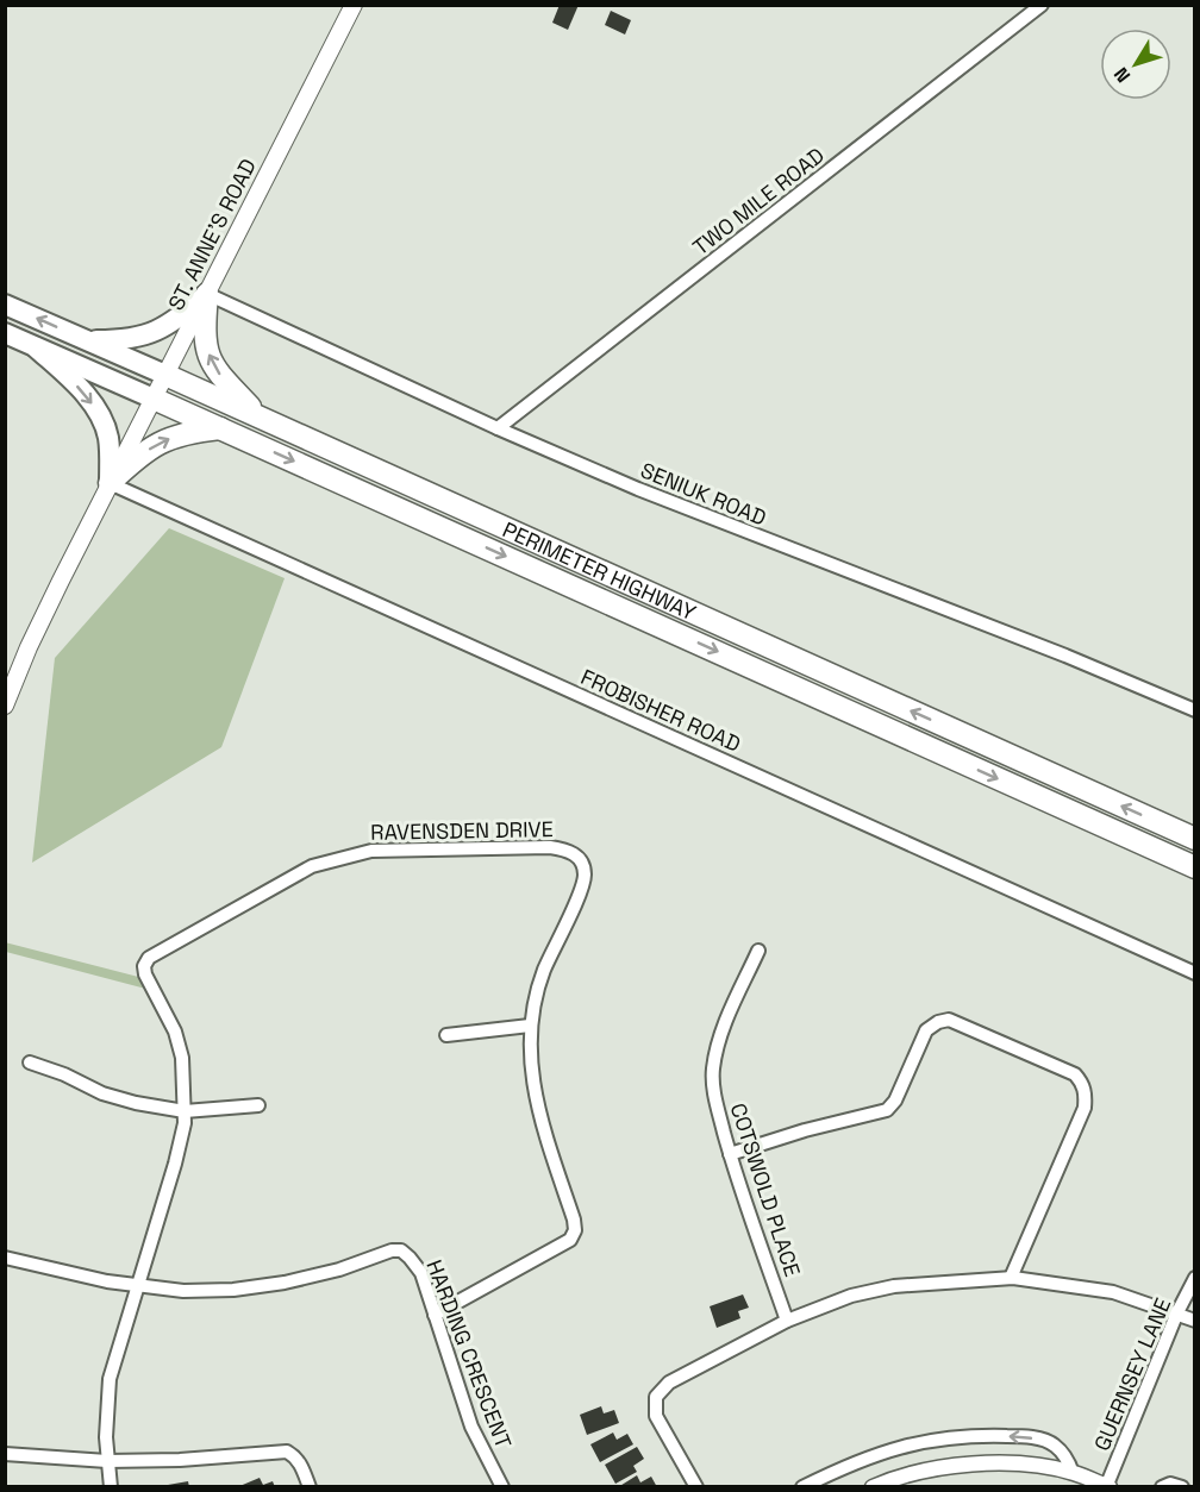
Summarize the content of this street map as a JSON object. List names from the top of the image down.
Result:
{
  "streets": {
    "highway": ["PERIMETER HIGHWAY"],
    "main road": ["ST. ANNE'S ROAD"],
    "street": [
      "TWO MILE ROAD",
      "SENIUK ROAD",
      "FROBISHER ROAD",
      "RAVENSDEN DRIVE",
      "COTSWOLD PLACE",
      "HARDING CRESCENT",
      "GUERNSEY LANE"
    ]
  },
  "crossings": [
    ["TWO MILE ROAD", "SENIUK ROAD"],
    ["ST. ANNE'S ROAD", "SENIUK ROAD"],
    ["ST. ANNE'S ROAD", "PERIMETER HIGHWAY"],
    ["ST. ANNE'S ROAD", "FROBISHER ROAD"],
    ["RAVENSDEN DRIVE", "HARDING CRESCENT"]
  ],
  "north": "bottom left"
}
